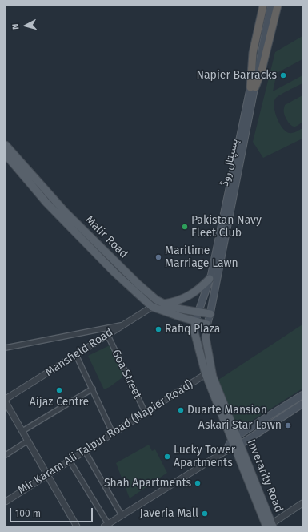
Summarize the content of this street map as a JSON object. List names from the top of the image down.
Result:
{
  "streets": {
    "main road": ["ہسپتال روڈ", "Malir Road", "Inverarity Road"],
    "street": ["Mansfield Road", "Goa Street", "Mir Karam Ali Talpur Road (Napier Road)"]
  },
  "crossings": [
    ["ہسپتال روڈ", "Malir Road"],
    ["ہسپتال روڈ", "Inverarity Road"],
    ["Malir Road", "Mansfield Road"],
    ["Malir Road", "Inverarity Road"],
    ["Mansfield Road", "Goa Street"],
    ["Goa Street", "Mir Karam Ali Talpur Road (Napier Road)"],
    ["Mir Karam Ali Talpur Road (Napier Road)", "Inverarity Road"]
  ],
  "places": [
    "Napier Barracks",
    "Pakistan Navy Fleet Club",
    "Maritime Marriage Lawn",
    "Rafiq Plaza",
    "Aijaz Centre",
    "Duarte Mansion",
    "Askari Star Lawn",
    "Lucky Tower Apartments",
    "Shah Apartments",
    "Javeria Mall"
  ],
  "scale_bar": "100 m",
  "north": "left"
}
